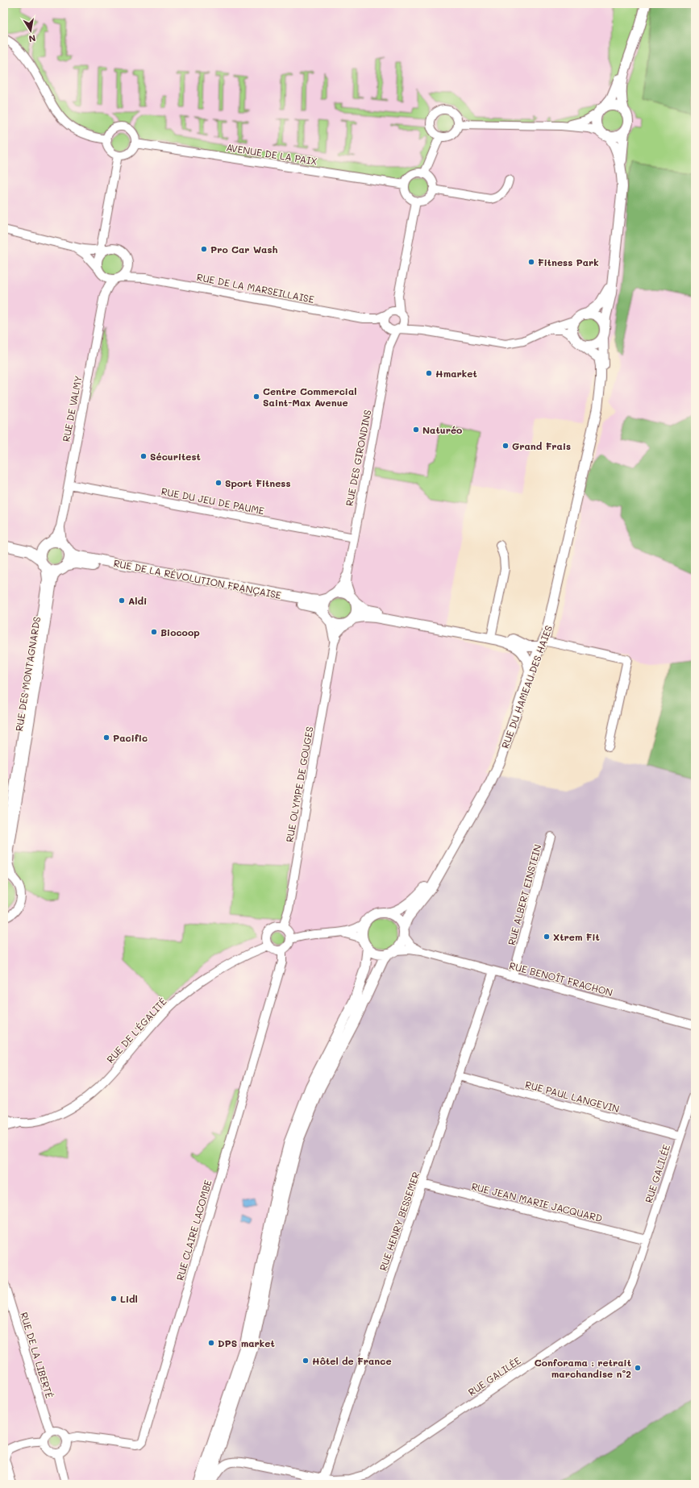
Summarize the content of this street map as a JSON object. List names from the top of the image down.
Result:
{
  "streets": {
    "street": [
      "AVENUE DE LA PAIX",
      "RUE DE LA MARSEILLAISE",
      "RUE DE VALMY",
      "RUE DES GIRONDINS",
      "RUE DU JEU DE PAUME",
      "RUE DE LA RÉVOLUTION FRANÇAISE",
      "RUE DES MONTAGNARDS",
      "RUE DU HAMEAU DES HAIES",
      "RUE OLYMPE DE GOUGES",
      "RUE ALBERT EINSTEIN",
      "RUE BENOÎT FRACHON",
      "RUE DE L'ÉGALITÉ",
      "RUE PAUL LANGEVIN",
      "RUE GALILÉE",
      "RUE JEAN MARIE JACQUARD",
      "RUE HENRY BESSEMER",
      "RUE CLAIRE LACOMBE",
      "RUE DE LA LIBERTÉ"
    ]
  },
  "crossings": [
    ["RUE DE LA MARSEILLAISE", "RUE DE VALMY"],
    ["RUE DE LA MARSEILLAISE", "RUE DES GIRONDINS"],
    ["RUE DE VALMY", "RUE DU JEU DE PAUME"],
    ["RUE DE VALMY", "RUE DE LA RÉVOLUTION FRANÇAISE"],
    ["RUE DE VALMY", "RUE DES MONTAGNARDS"],
    ["RUE DES GIRONDINS", "RUE DU JEU DE PAUME"],
    ["RUE DES GIRONDINS", "RUE DE LA RÉVOLUTION FRANÇAISE"],
    ["RUE DES GIRONDINS", "RUE OLYMPE DE GOUGES"],
    ["RUE DE LA RÉVOLUTION FRANÇAISE", "RUE DES MONTAGNARDS"],
    ["RUE DE LA RÉVOLUTION FRANÇAISE", "RUE OLYMPE DE GOUGES"],
    ["RUE DU HAMEAU DES HAIES", "RUE BENOÎT FRACHON"],
    ["RUE OLYMPE DE GOUGES", "RUE DE L'ÉGALITÉ"],
    ["RUE OLYMPE DE GOUGES", "RUE CLAIRE LACOMBE"],
    ["RUE ALBERT EINSTEIN", "RUE BENOÎT FRACHON"],
    ["RUE BENOÎT FRACHON", "RUE HENRY BESSEMER"],
    ["RUE DE L'ÉGALITÉ", "RUE CLAIRE LACOMBE"],
    ["RUE PAUL LANGEVIN", "RUE GALILÉE"],
    ["RUE PAUL LANGEVIN", "RUE HENRY BESSEMER"],
    ["RUE GALILÉE", "RUE JEAN MARIE JACQUARD"],
    ["RUE GALILÉE", "RUE HENRY BESSEMER"],
    ["RUE JEAN MARIE JACQUARD", "RUE HENRY BESSEMER"],
    ["RUE CLAIRE LACOMBE", "RUE DE LA LIBERTÉ"]
  ],
  "places": [
    "Pro Car Wash",
    "Fitness Park",
    "Hmarket",
    "Centre Commercial Saint-Max Avenue",
    "Naturéo",
    "Grand Frais",
    "Sécuritest",
    "Sport Fitness",
    "Aldi",
    "Biocoop",
    "Pacific",
    "Xtrem Fit",
    "Lidl",
    "DPS market",
    "Hôtel de France",
    "Conforama : retrait marchandise n°2"
  ],
  "north": "bottom"
}
